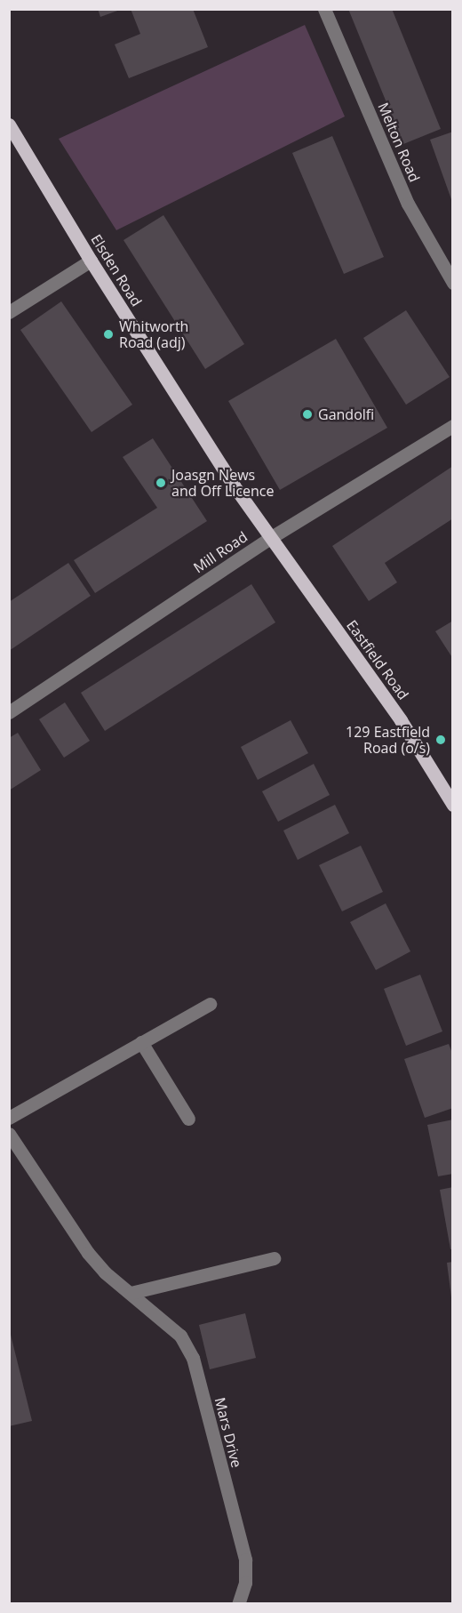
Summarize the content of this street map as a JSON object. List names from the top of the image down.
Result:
{
  "streets": {
    "main road": ["Elsden Road", "Eastfield Road"],
    "street": ["Melton Road", "Mill Road", "Mars Drive"]
  },
  "crossings": [
    ["Elsden Road", "Mill Road"],
    ["Elsden Road", "Eastfield Road"],
    ["Mill Road", "Eastfield Road"]
  ],
  "places": [
    "Whitworth Road (adj)",
    "Gandolfi",
    "Joasgn News and Off Licence",
    "129 Eastfield Road (o/s)"
  ]
}
